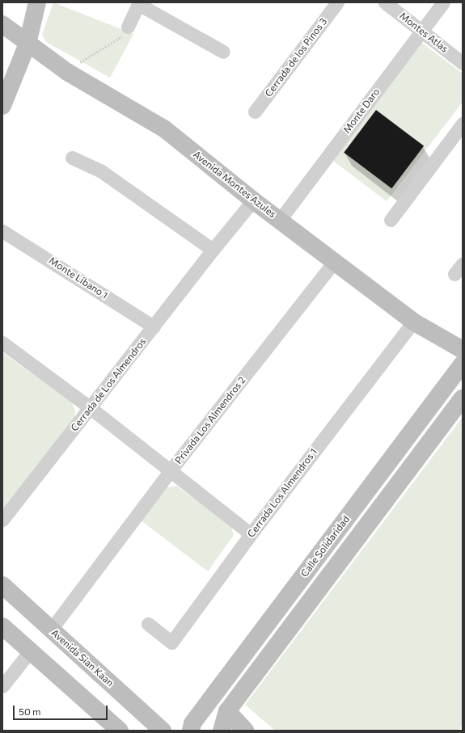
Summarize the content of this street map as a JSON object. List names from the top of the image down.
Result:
{
  "streets": {
    "main road": ["Avenida Montes Azules", "Calle Solidaridad", "Avenida Sian Kaan"],
    "street": [
      "Montes Atlas",
      "Cerrada de los Pinos 3",
      "Monte Daro",
      "Monte Líbano 1",
      "Cerrada de Los Almendros",
      "Privada Los Almendros 2",
      "Cerrada Los Almendros 1"
    ]
  },
  "crossings": [
    ["Montes Atlas", "Monte Daro"],
    ["Monte Daro", "Avenida Montes Azules"],
    ["Avenida Montes Azules", "Cerrada de Los Almendros"],
    ["Avenida Montes Azules", "Privada Los Almendros 2"],
    ["Avenida Montes Azules", "Cerrada Los Almendros 1"],
    ["Monte Líbano 1", "Cerrada de Los Almendros"],
    ["Privada Los Almendros 2", "Avenida Sian Kaan"]
  ],
  "scale_bar": "50 m"
}
